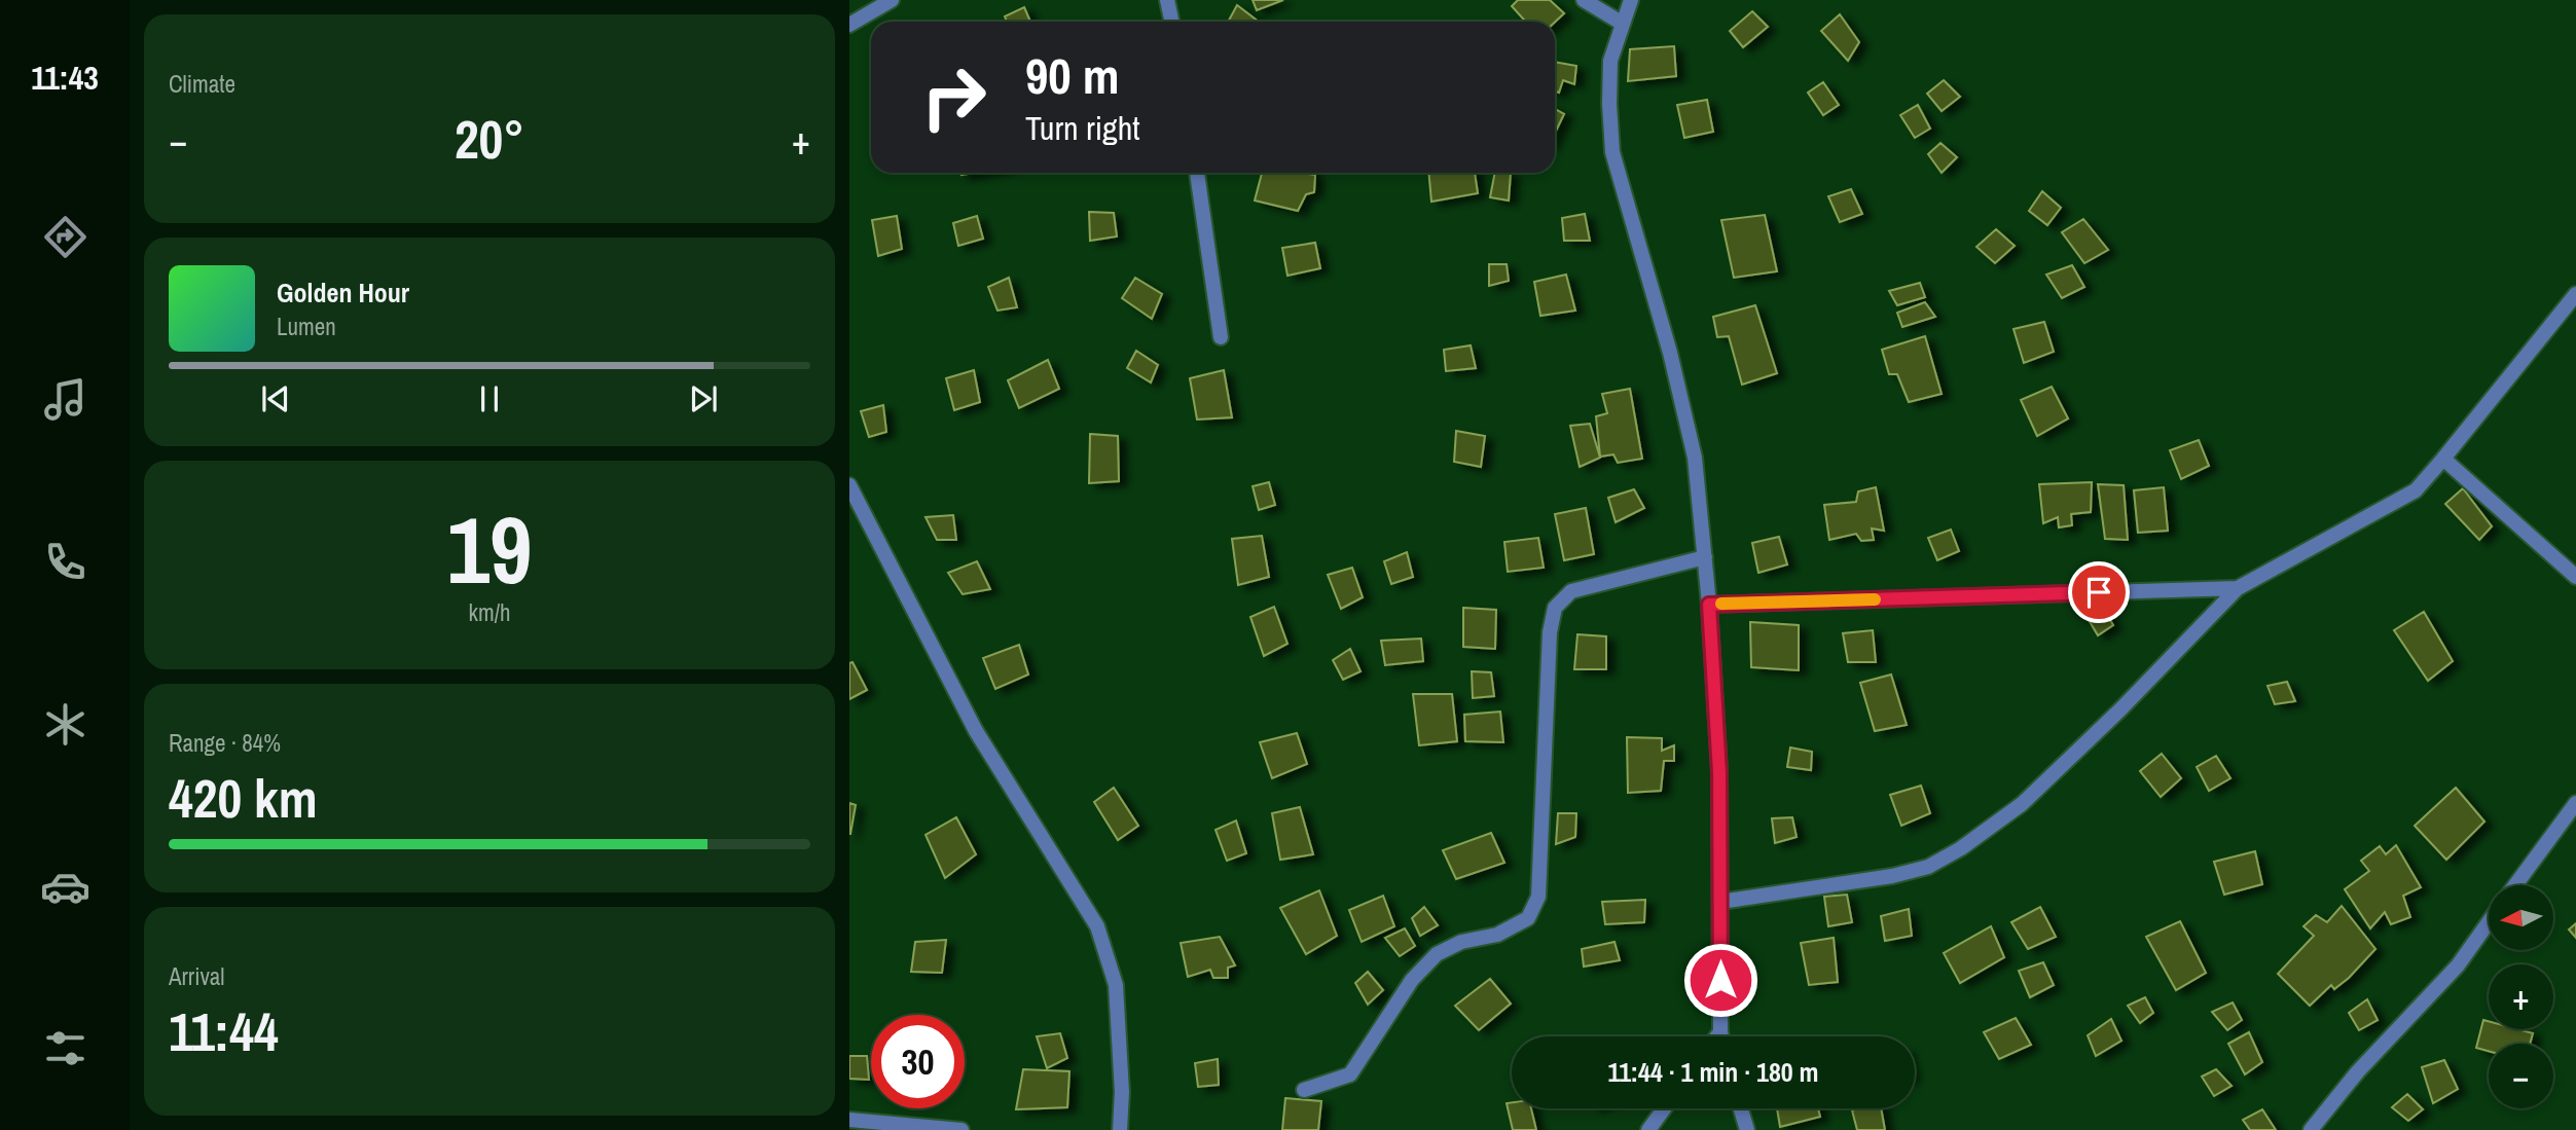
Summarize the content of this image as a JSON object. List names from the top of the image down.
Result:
{
  "north": "left",
  "page": {
    "tabs": "11:43",
    "tile": [
      "Climate",
      ["19", "km/h"],
      ["Range · 84%", "420 km"],
      ["Arrival", "11:44"]
    ],
    "turn": ["90 m", "Turn right"],
    "heat": ["−", "20°", "+"],
    "song": ["Golden Hour", "Lumen"],
    "map_buttons": ["+", "−"],
    "limit": "30",
    "trip": "11:44 · 1 min · 180 m"
  }
}
